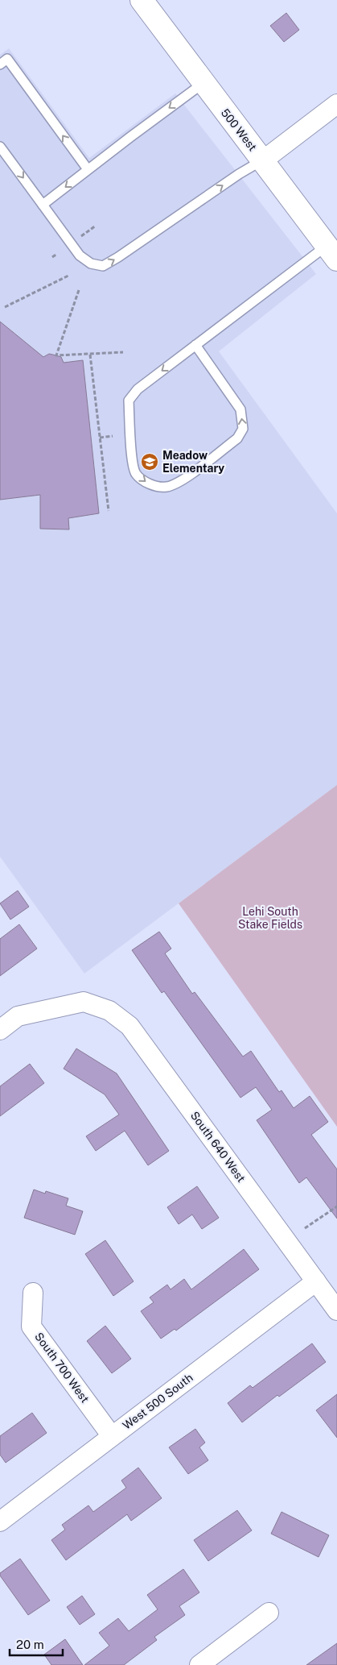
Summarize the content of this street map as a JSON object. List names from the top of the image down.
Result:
{
  "streets": {
    "street": [
      "500 West",
      "South 640 West",
      "South 700 West",
      "West 500 South"
    ]
  },
  "crossings": [
    ["South 640 West", "West 500 South"],
    ["South 700 West", "West 500 South"]
  ],
  "parks": ["Lehi South Stake Fields"],
  "places": {
    "school or university": ["Meadow Elementary"]
  },
  "scale_bar": "20 m"
}
